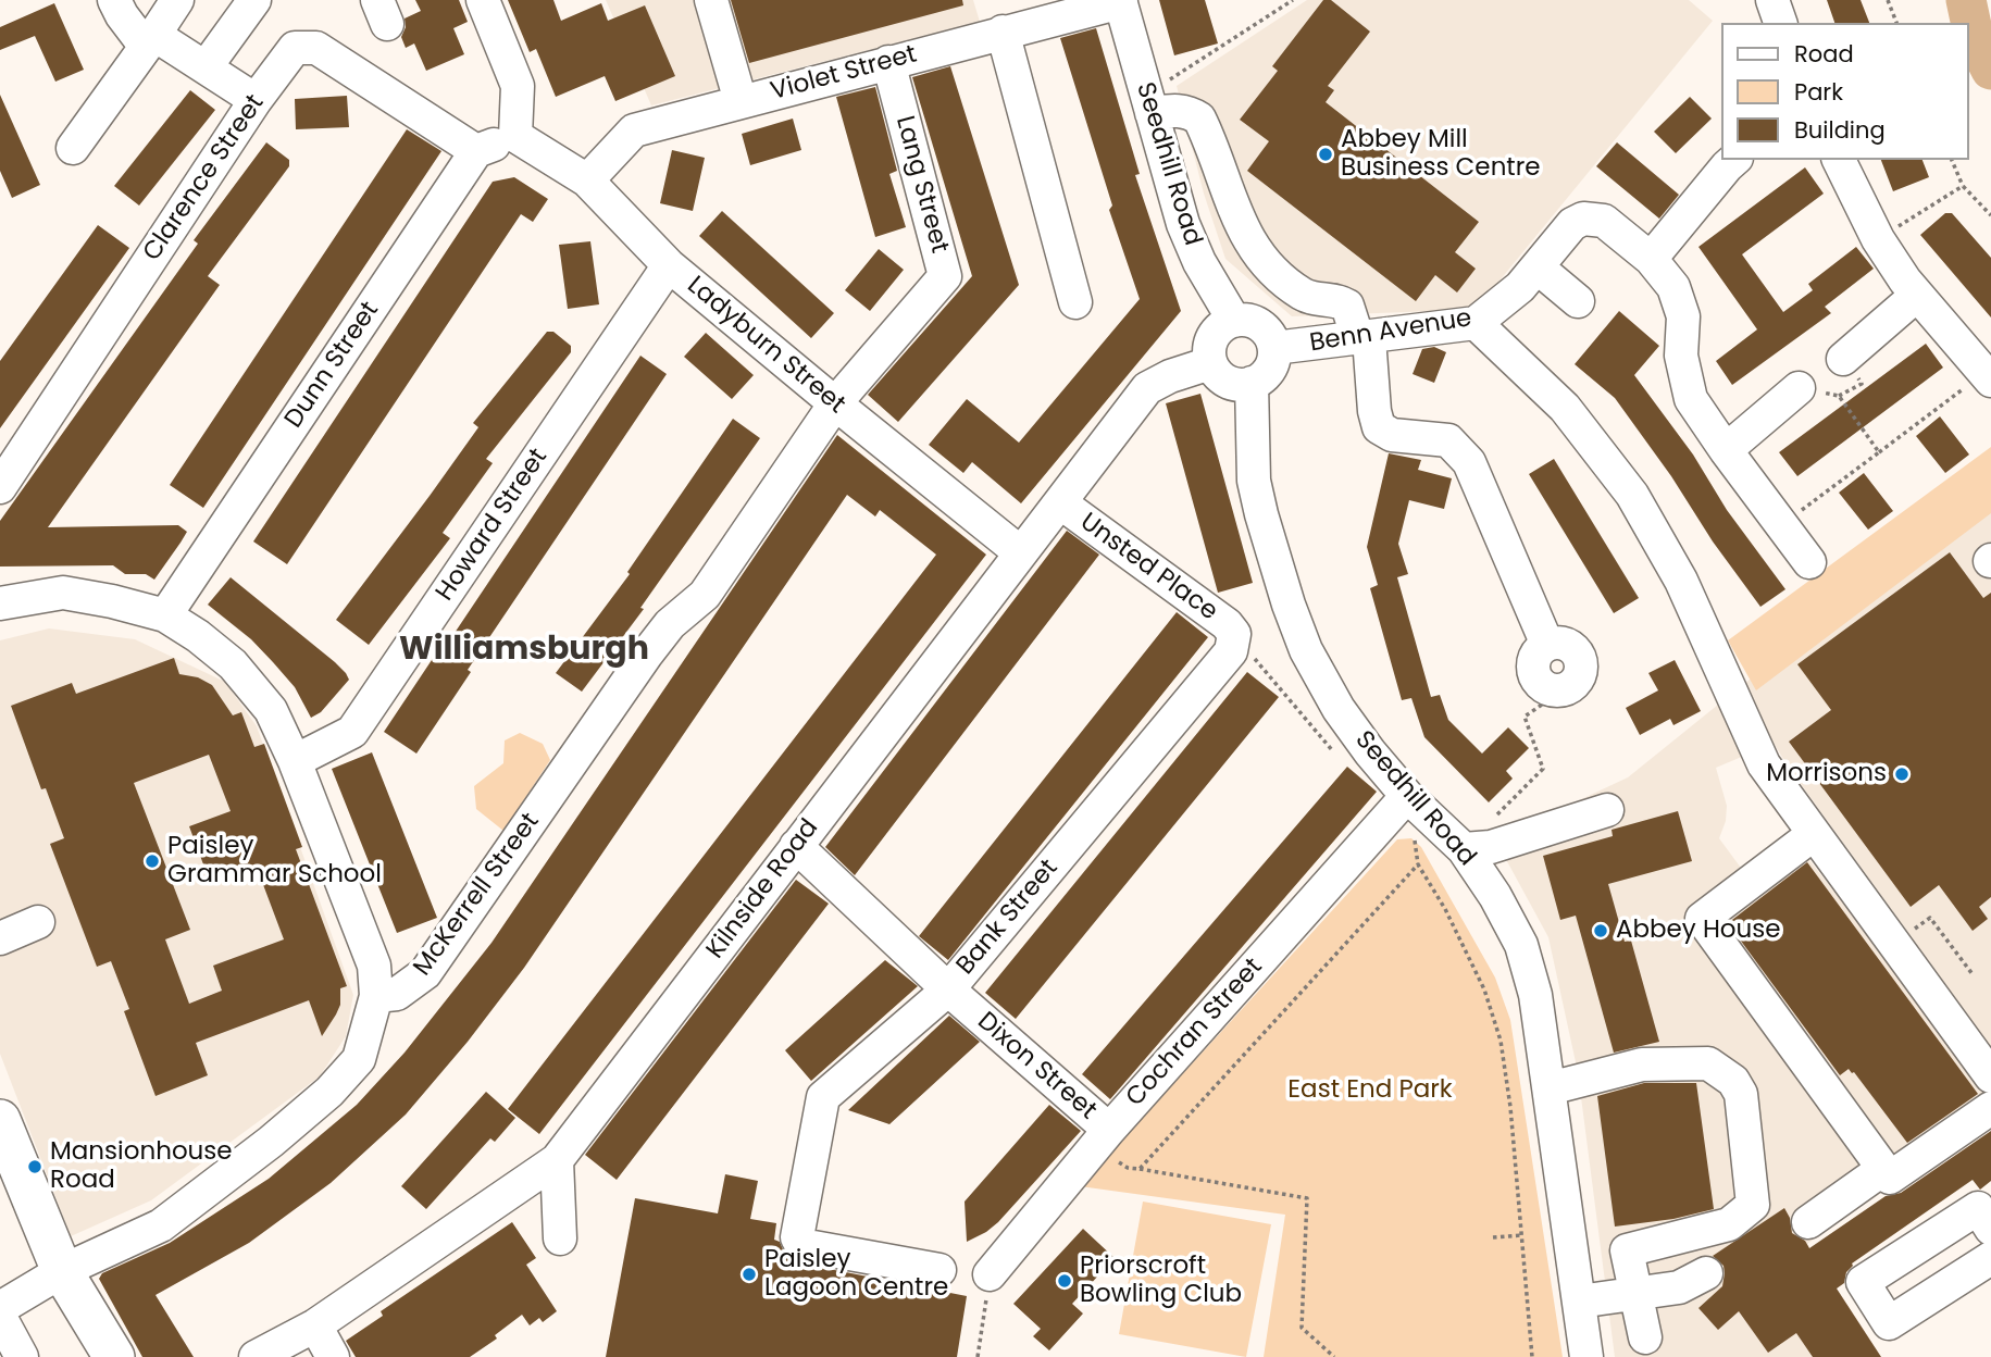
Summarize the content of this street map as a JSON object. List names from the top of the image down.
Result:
{
  "streets": {
    "street": [
      "Violet Street",
      "Seedhill Road",
      "Clarence Street",
      "Lang Street",
      "Benn Avenue",
      "Ladyburn Street",
      "Dunn Street",
      "Howard Street",
      "Unsted Place",
      "Kilnside Road",
      "McKerrell Street",
      "Bank Street",
      "Cochran Street",
      "Dixon Street"
    ]
  },
  "crossings": [
    ["Violet Street", "Seedhill Road"],
    ["Violet Street", "Lang Street"],
    ["Violet Street", "Ladyburn Street"],
    ["Seedhill Road", "Benn Avenue"],
    ["Seedhill Road", "Kilnside Road"],
    ["Seedhill Road", "Cochran Street"],
    ["Clarence Street", "Dunn Street"],
    ["Lang Street", "Ladyburn Street"],
    ["Lang Street", "McKerrell Street"],
    ["Benn Avenue", "Kilnside Road"],
    ["Ladyburn Street", "Howard Street"],
    ["Ladyburn Street", "Kilnside Road"],
    ["Ladyburn Street", "McKerrell Street"],
    ["Unsted Place", "Kilnside Road"],
    ["Unsted Place", "Bank Street"],
    ["Kilnside Road", "Dixon Street"],
    ["Bank Street", "Dixon Street"],
    ["Cochran Street", "Dixon Street"]
  ],
  "districts": ["Williamsburgh"],
  "parks": ["East End Park"],
  "places": [
    "Abbey Mill Business Centre",
    "Morrisons",
    "Paisley Grammar School",
    "Abbey House",
    "Mansionhouse Road",
    "Paisley Lagoon Centre",
    "Priorscroft Bowling Club"
  ],
  "legend": ["Road", "Park", "Building"]
}
